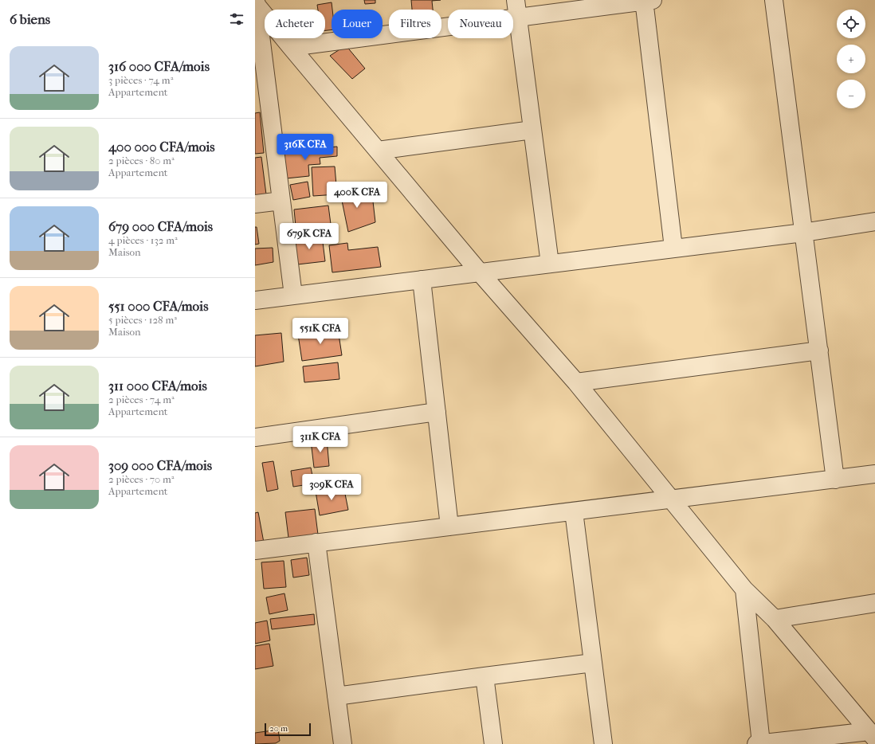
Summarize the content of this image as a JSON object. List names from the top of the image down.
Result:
{
  "scale_bar": "20 m",
  "page": {
    "heading": "6 biens",
    "map_buttons": ["+", "−"],
    "chip": [
      "Acheter",
      "Louer",
      "Filtres",
      "Nouveau"
    ],
    "list": [
      {
        "name": "316 000 CFA/mois",
        "note": "3 pièces · 74 m² · Appartement"
      },
      {
        "name": "400 000 CFA/mois",
        "note": "2 pièces · 80 m² · Appartement"
      },
      {
        "name": "679 000 CFA/mois",
        "note": "4 pièces · 132 m² · Maison"
      },
      {
        "name": "551 000 CFA/mois",
        "note": "5 pièces · 128 m² · Maison"
      },
      {
        "name": "311 000 CFA/mois",
        "note": "2 pièces · 74 m² · Appartement"
      },
      {
        "name": "309 000 CFA/mois",
        "note": "2 pièces · 70 m² · Appartement"
      }
    ],
    "price": [
      "316K CFA",
      "400K CFA",
      "679K CFA",
      "551K CFA",
      "311K CFA",
      "309K CFA"
    ],
    "scale": "20 m"
  }
}
